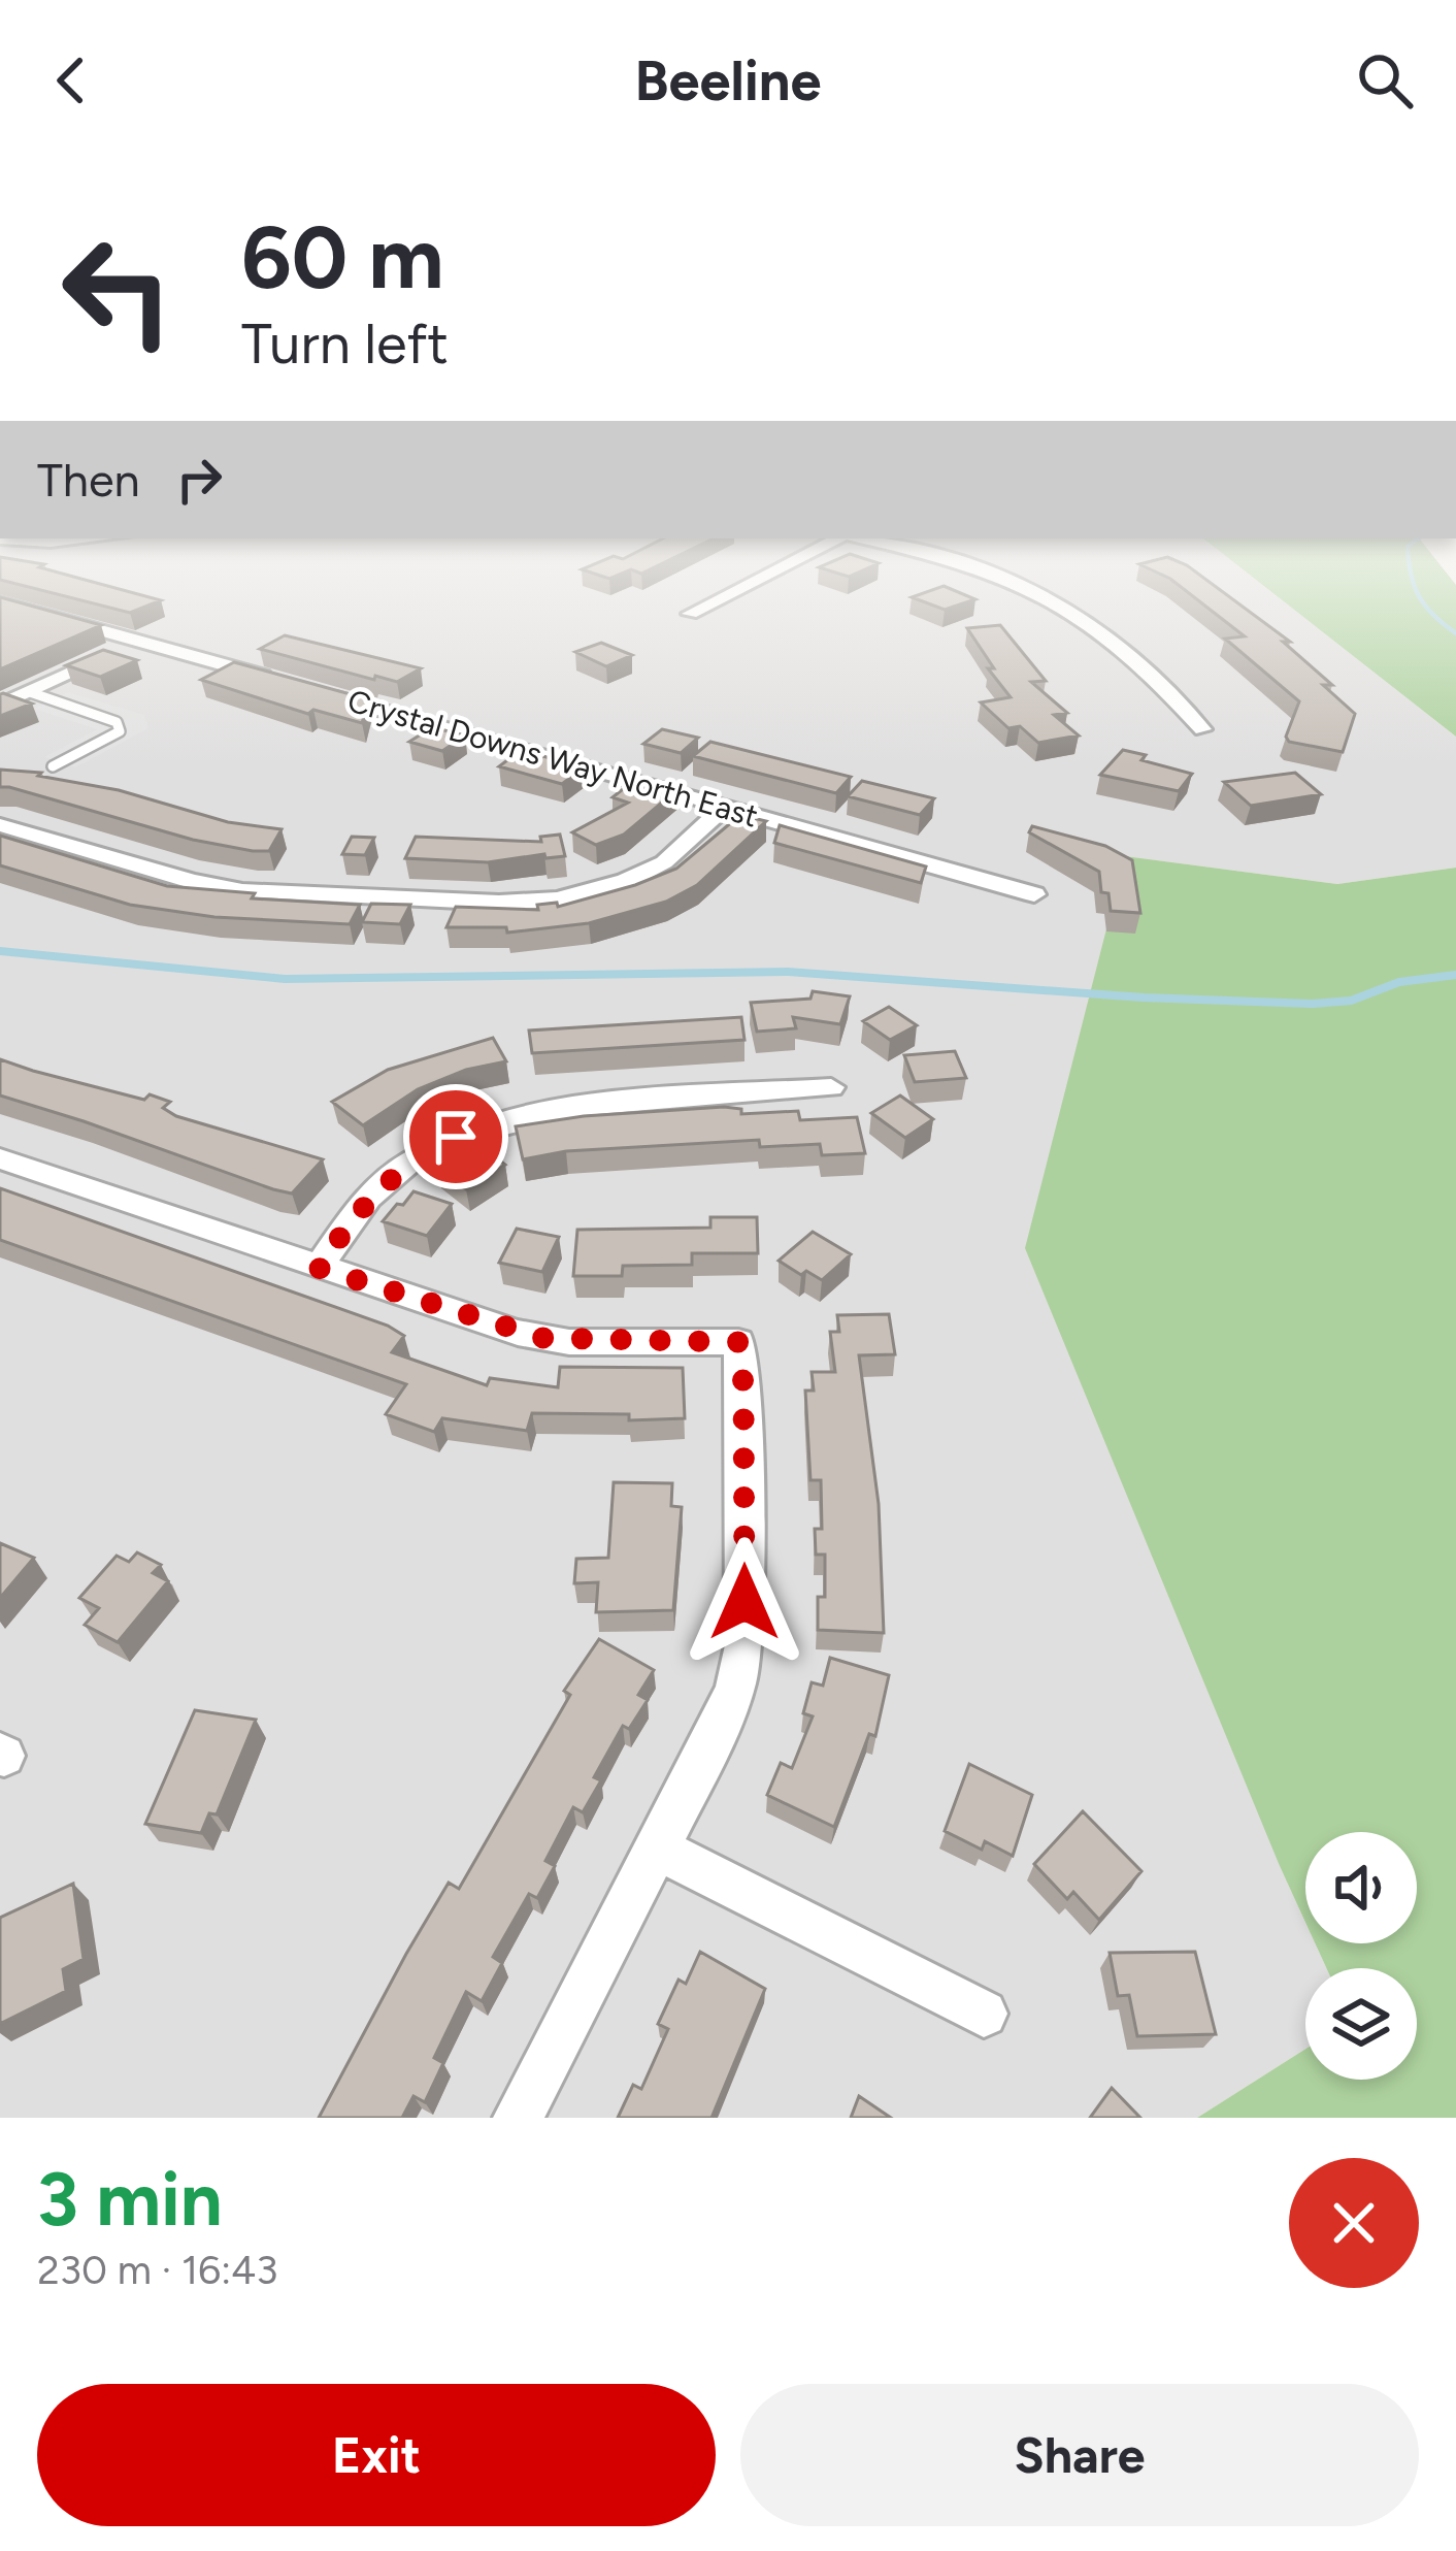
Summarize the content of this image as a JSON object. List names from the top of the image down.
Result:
{
  "streets": {
    "street": ["Crystal Downs Way North East"]
  },
  "page": {
    "header": "Beeline",
    "turn": ["60 m", "Turn left"],
    "then": "Then",
    "heading": ["3 min", "230 m · 16:43"],
    "buttons": ["Exit", "Share"]
  }
}
